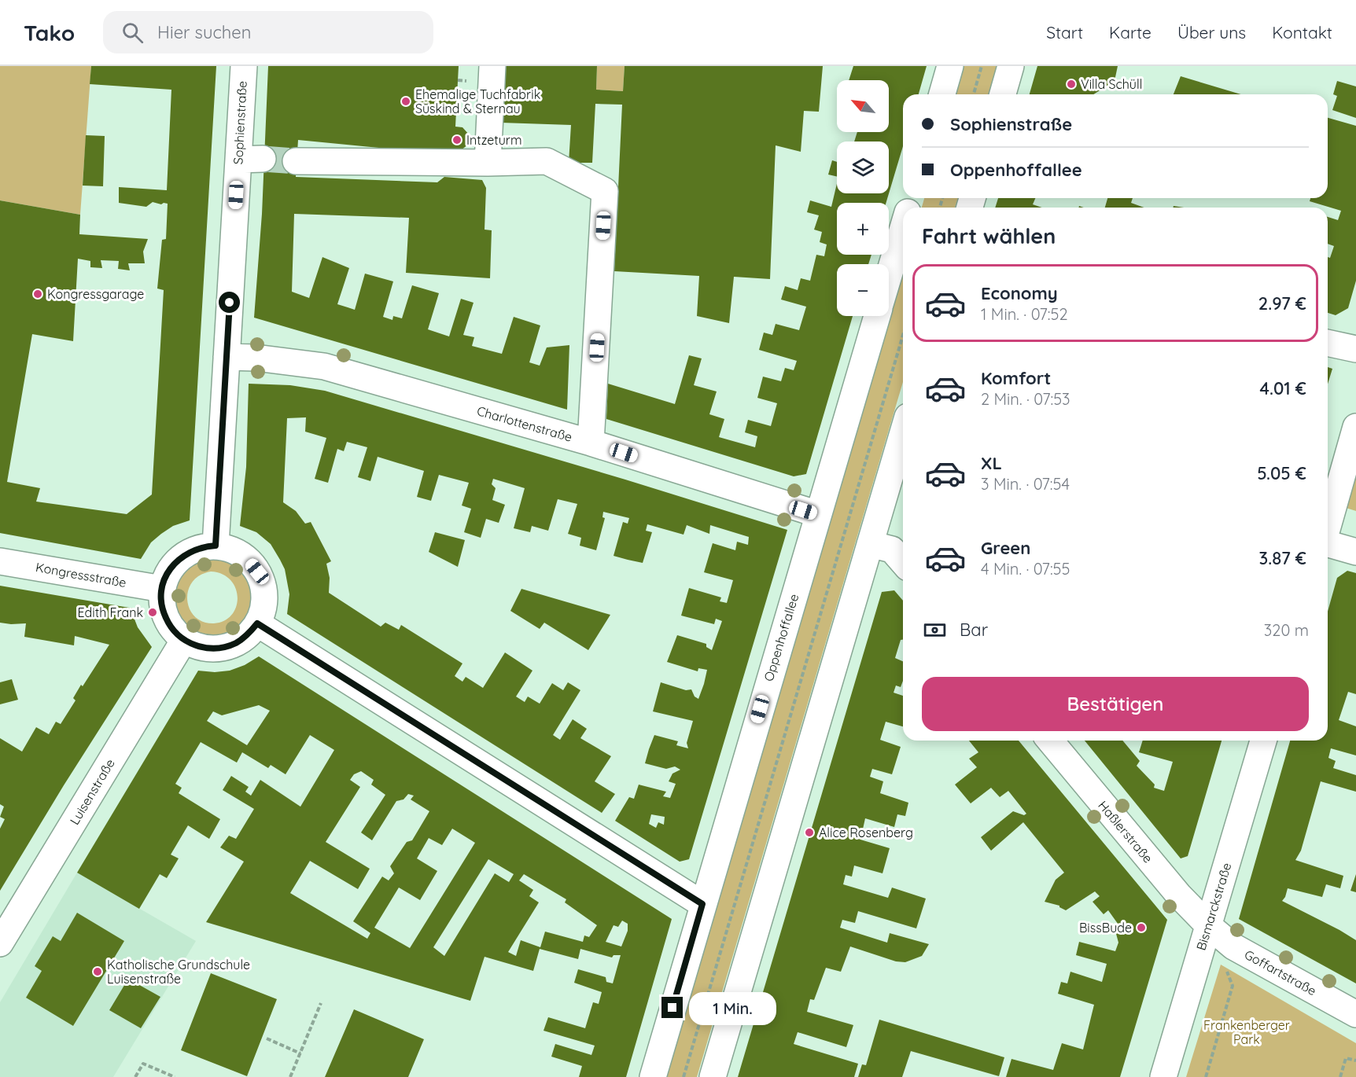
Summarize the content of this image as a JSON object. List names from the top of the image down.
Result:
{
  "streets": {
    "street": [
      "Sophienstraße",
      "Charlottenstraße",
      "Kongressstraße",
      "Oppenhoffallee",
      "Luisenstraße",
      "Haßlerstraße",
      "Bismarckstraße",
      "Goffartstraße"
    ]
  },
  "crossings": [
    ["Sophienstraße", "Charlottenstraße"],
    ["Sophienstraße", "Kongressstraße"],
    ["Sophienstraße", "Luisenstraße"],
    ["Charlottenstraße", "Oppenhoffallee"],
    ["Kongressstraße", "Luisenstraße"],
    ["Haßlerstraße", "Bismarckstraße"],
    ["Haßlerstraße", "Goffartstraße"],
    ["Bismarckstraße", "Goffartstraße"]
  ],
  "parks": ["Frankenberger Park"],
  "places": [
    "Villa Schüll",
    "Ehemalige Tuchfabrik Süskind & Sternau",
    "Intzeturm",
    "Kongressgarage",
    "Edith Frank",
    "Alice Rosenberg",
    "BissBude",
    "Katholische Grundschule Luisenstraße"
  ],
  "north": "top left",
  "page": {
    "header": "Tako",
    "search": "Hier suchen",
    "nav": [
      "Start",
      "Karte",
      "Über uns",
      "Kontakt"
    ],
    "map_buttons": ["+", "−"],
    "banner": ["Sophienstraße", "Oppenhoffallee"],
    "heading": "Fahrt wählen",
    "list": [
      {
        "name": "Economy",
        "note": "1 Min. · 07:52",
        "value": "2.97 €"
      },
      {
        "name": "Komfort",
        "note": "2 Min. · 07:53",
        "value": "4.01 €"
      },
      {
        "name": "XL",
        "note": "3 Min. · 07:54",
        "value": "5.05 €"
      },
      {
        "name": "Green",
        "note": "4 Min. · 07:55",
        "value": "3.87 €"
      }
    ],
    "pay": ["Bar", "320 m"],
    "buttons": "Bestätigen",
    "bubble": "1 Min."
  }
}
